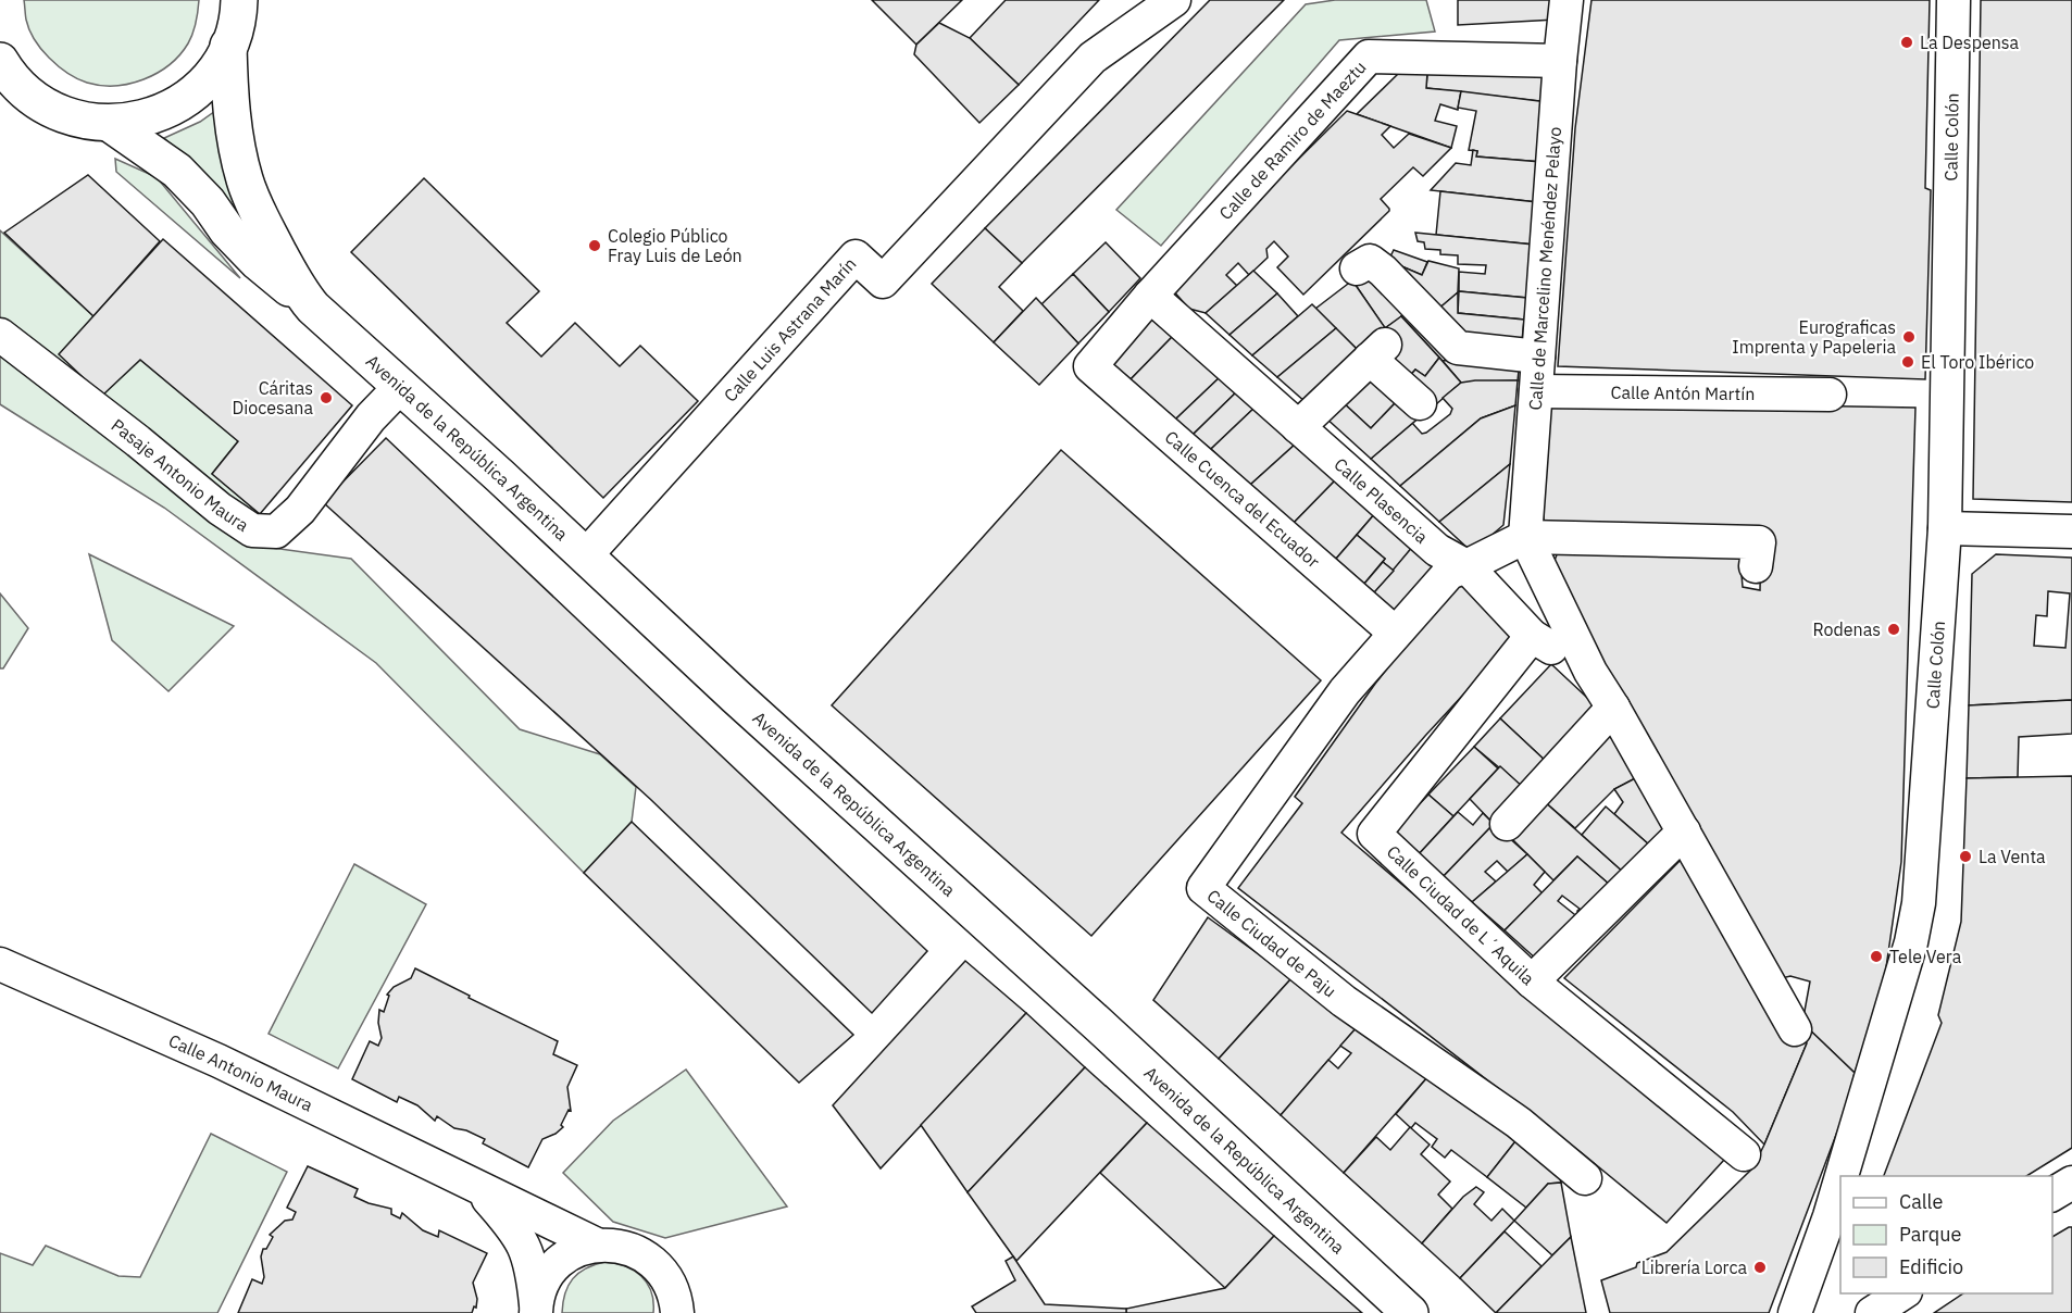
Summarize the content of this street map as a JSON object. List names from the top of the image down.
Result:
{
  "streets": {
    "main road": ["Avenida de la República Argentina"],
    "street": [
      "Calle Colón",
      "Calle de Ramiro de Maeztu",
      "Calle de Marcelino Menéndez Pelayo",
      "Calle Luis Astrana Marín",
      "Calle Antón Martín",
      "Pasaje Antonio Maura",
      "Calle Cuenca del Ecuador",
      "Calle Plasencia",
      "Calle Ciudad de L´Aquila",
      "Calle Ciudad de Paju",
      "Calle Antonio Maura"
    ]
  },
  "crossings": [
    ["Calle de Ramiro de Maeztu", "Calle de Marcelino Menéndez Pelayo"],
    ["Calle de Ramiro de Maeztu", "Calle Cuenca del Ecuador"],
    ["Calle de Ramiro de Maeztu", "Calle Plasencia"],
    ["Calle de Marcelino Menéndez Pelayo", "Calle Antón Martín"],
    ["Calle Luis Astrana Marín", "Avenida de la República Argentina"],
    ["Avenida de la República Argentina", "Pasaje Antonio Maura"],
    ["Calle Cuenca del Ecuador", "Calle Ciudad de Paju"],
    ["Calle Plasencia", "Calle Ciudad de Paju"]
  ],
  "places": [
    "La Despensa",
    "Colegio Público Fray Luis de León",
    "Eurograficas Imprenta y Papeleria",
    "El Toro Ibérico",
    "Cáritas Diocesana",
    "Rodenas",
    "La Venta",
    "Tele Vera",
    "Librería Lorca"
  ],
  "legend": ["Calle", "Parque", "Edificio"]
}
